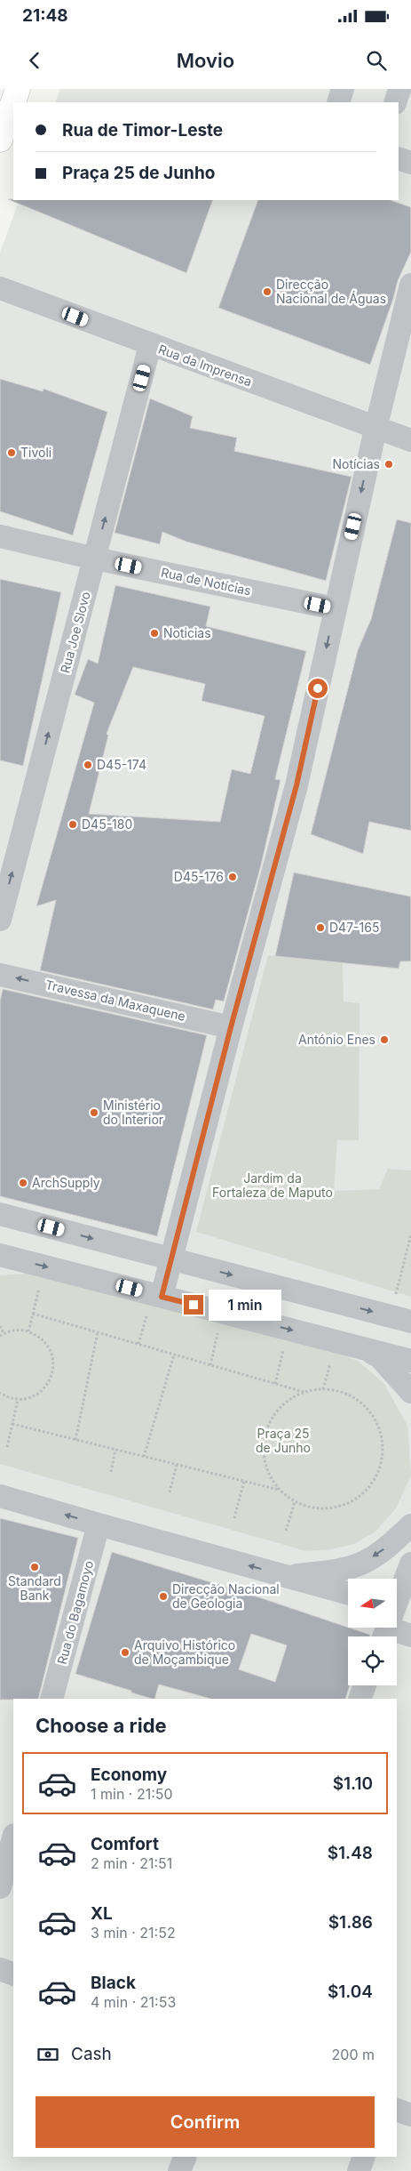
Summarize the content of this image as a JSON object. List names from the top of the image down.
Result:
{
  "streets": {
    "street": [
      "Rua da Imprensa",
      "Rua de Notícias",
      "Rua Joe Slovo",
      "Travessa da Maxaquene",
      "Rua do Bagamoyo"
    ]
  },
  "crossings": [
    ["Rua da Imprensa", "Rua Joe Slovo"],
    ["Rua de Notícias", "Rua Joe Slovo"]
  ],
  "one_way": ["Rua Joe Slovo", "Travessa da Maxaquene"],
  "parks": ["Jardim da Fortaleza de Maputo", "Praça 25 de Junho"],
  "places": [
    "Direcção Nacional de Águas",
    "Tivoli",
    "Notícias",
    "Noticias",
    "D45-174",
    "D45-180",
    "D45-176",
    "D47-165",
    "António Enes",
    "Ministério do Interior",
    "ArchSupply",
    "Standard Bank",
    "Direcção Nacional de Geologia",
    "Arquivo Histórico de Moçambique"
  ],
  "north": "left",
  "page": {
    "status": "21:48",
    "header": "Movio",
    "banner": ["Rua de Timor-Leste", "Praça 25 de Junho"],
    "bubble": "1 min",
    "heading": "Choose a ride",
    "list": [
      {
        "name": "Economy",
        "note": "1 min · 21:50",
        "value": "$1.10"
      },
      {
        "name": "Comfort",
        "note": "2 min · 21:51",
        "value": "$1.48"
      },
      {
        "name": "XL",
        "note": "3 min · 21:52",
        "value": "$1.86"
      },
      {
        "name": "Black",
        "note": "4 min · 21:53",
        "value": "$1.04"
      }
    ],
    "pay": ["Cash", "200 m"],
    "buttons": "Confirm"
  }
}
